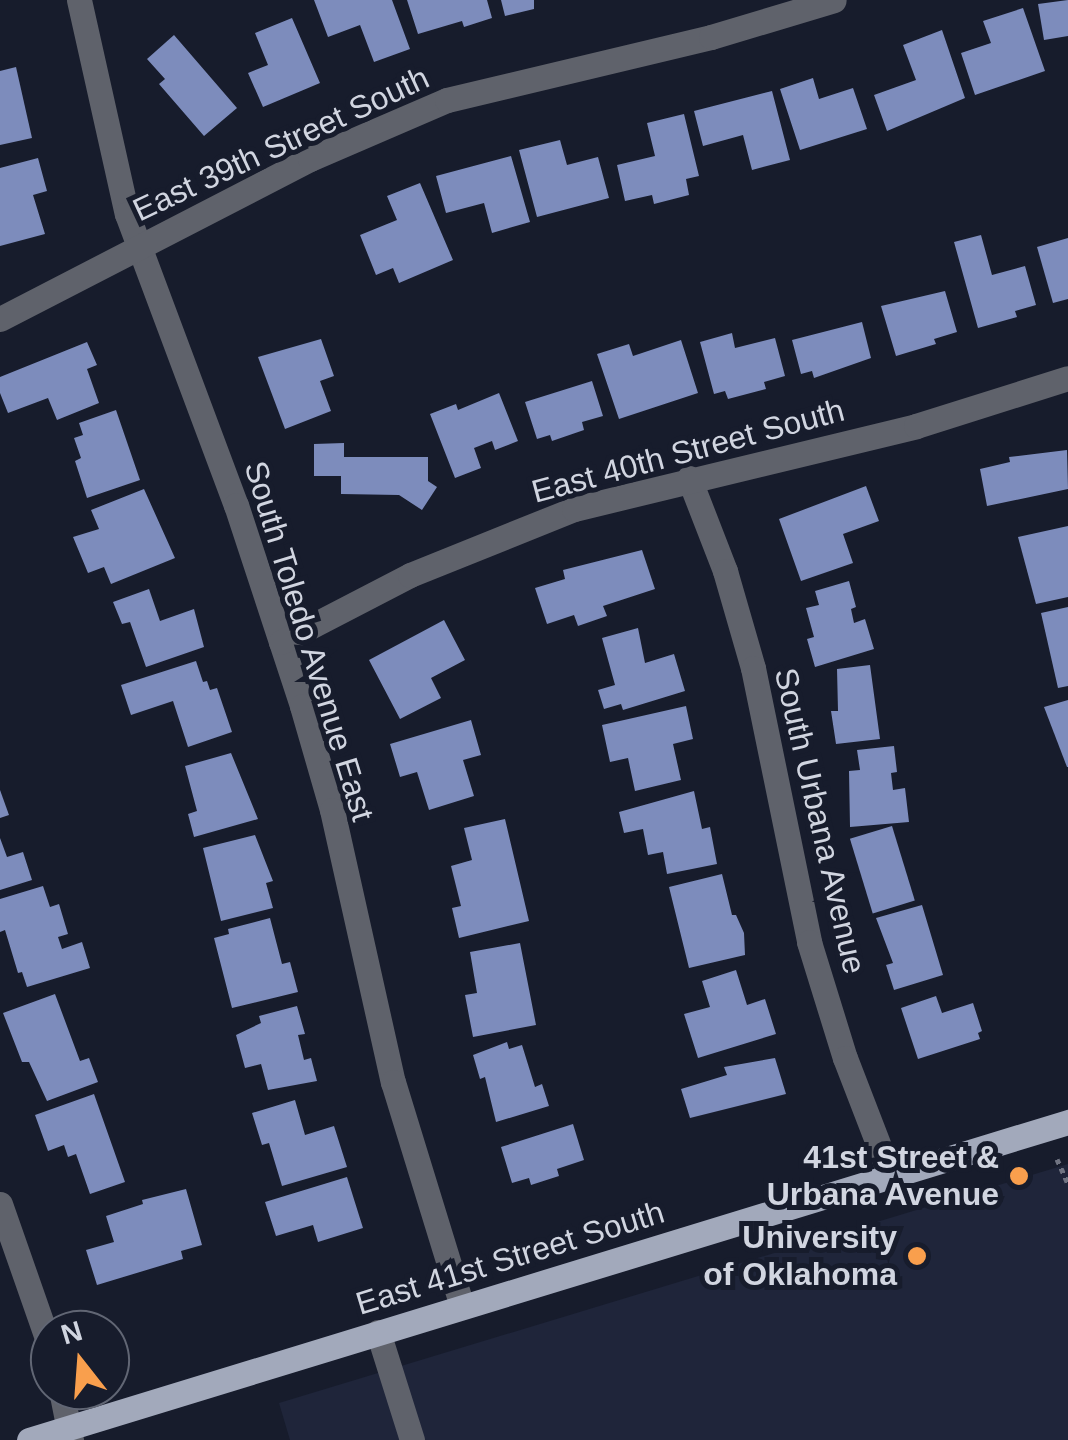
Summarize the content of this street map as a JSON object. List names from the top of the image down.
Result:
{
  "streets": {
    "main road": ["East 41st Street South"],
    "street": [
      "East 39th Street South",
      "East 40th Street South",
      "South Toledo Avenue East",
      "South Urbana Avenue"
    ]
  },
  "crossings": [
    ["East 39th Street South", "South Toledo Avenue East"],
    ["East 40th Street South", "South Toledo Avenue East"],
    ["East 40th Street South", "South Urbana Avenue"],
    ["South Toledo Avenue East", "East 41st Street South"],
    ["South Urbana Avenue", "East 41st Street South"]
  ],
  "places": ["41st Street & Urbana Avenue", "University of Oklahoma"],
  "north": "top"
}
